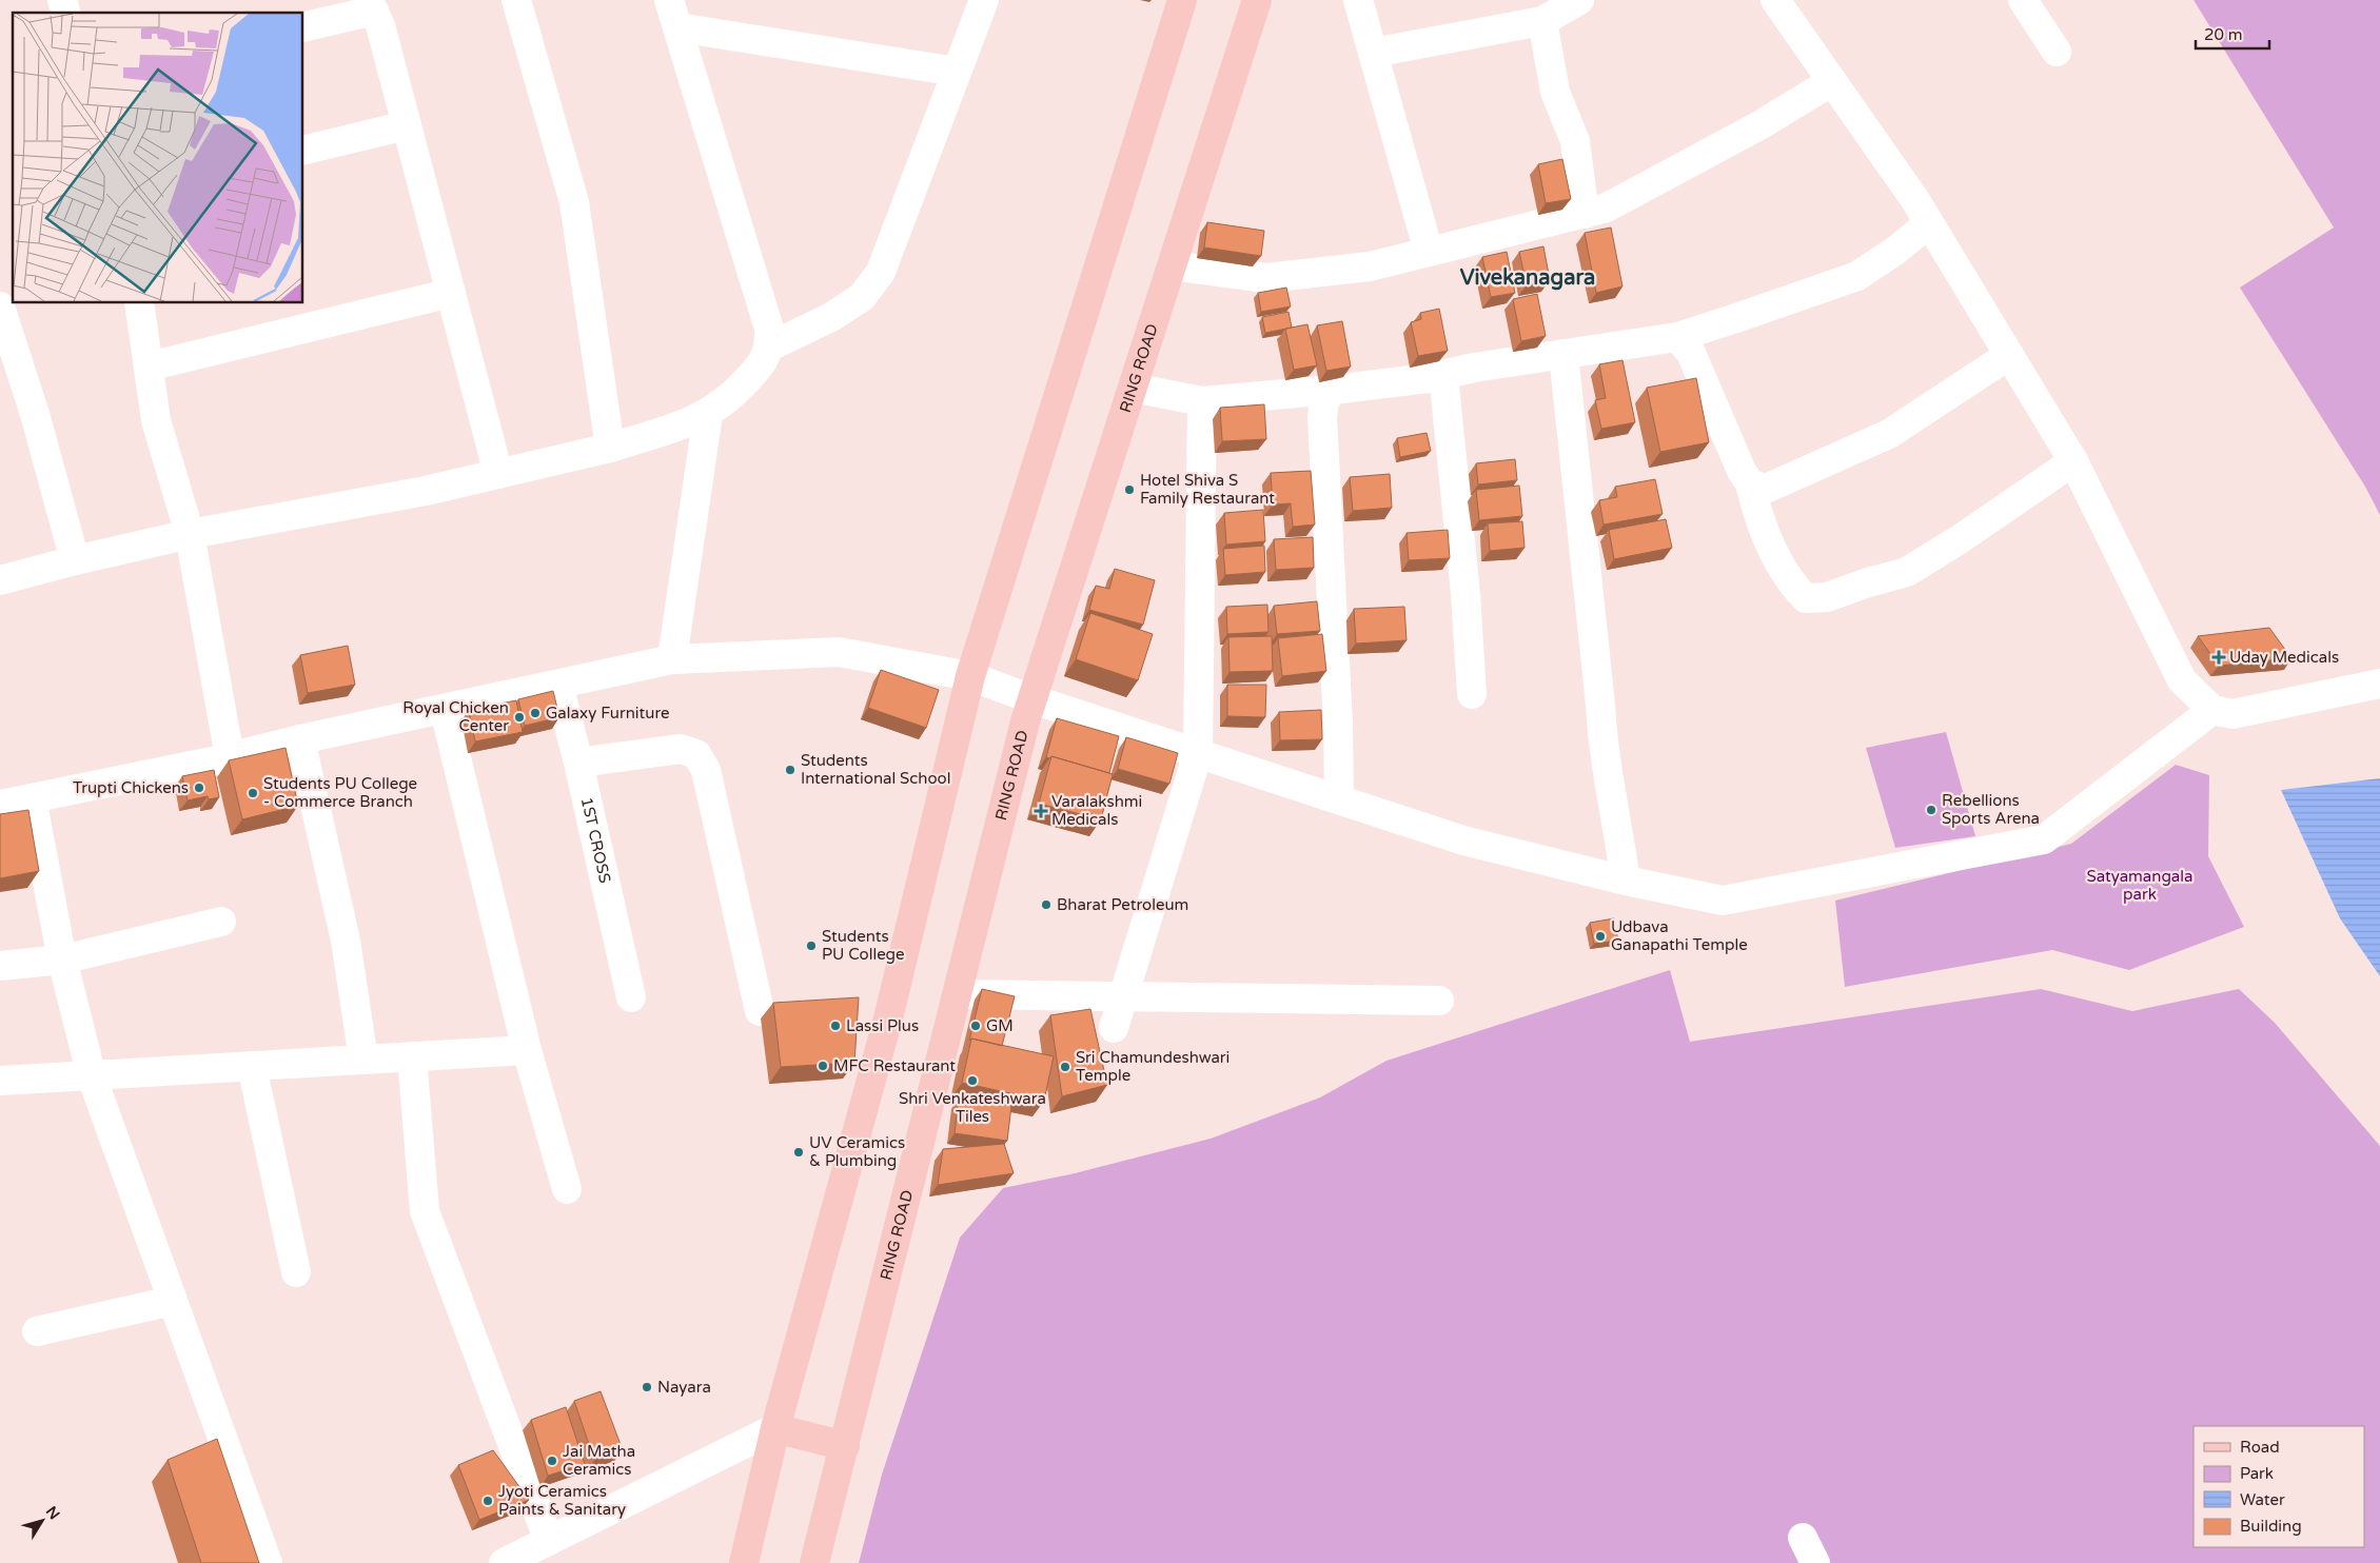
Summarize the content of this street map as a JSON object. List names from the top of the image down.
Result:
{
  "streets": {
    "main road": ["RING ROAD"],
    "street": ["1ST CROSS"]
  },
  "districts": ["Vivekanagara"],
  "parks": ["Satyamangala park"],
  "places": {
    "other": [
      "Hotel Shiva S Family Restaurant",
      "Galaxy Furniture",
      "Royal Chicken Center",
      "Students International School",
      "Trupti Chickens",
      "Students PU College - Commerce Branch",
      "Rebellions Sports Arena",
      "Bharat Petroleum",
      "Udbava Ganapathi Temple",
      "Students PU College",
      "Lassi Plus",
      "GM",
      "MFC Restaurant",
      "Sri Chamundeshwari Temple",
      "Shri Venkateshwara Tiles",
      "UV Ceramics & Plumbing",
      "Nayara",
      "Jai Matha Ceramics",
      "Jyoti Ceramics Paints & Sanitary"
    ],
    "health": ["Uday Medicals", "Varalakshmi Medicals"]
  },
  "legend": [
    "Road",
    "Park",
    "Water",
    "Building"
  ],
  "scale_bar": "20 m",
  "north": "top right"
}
